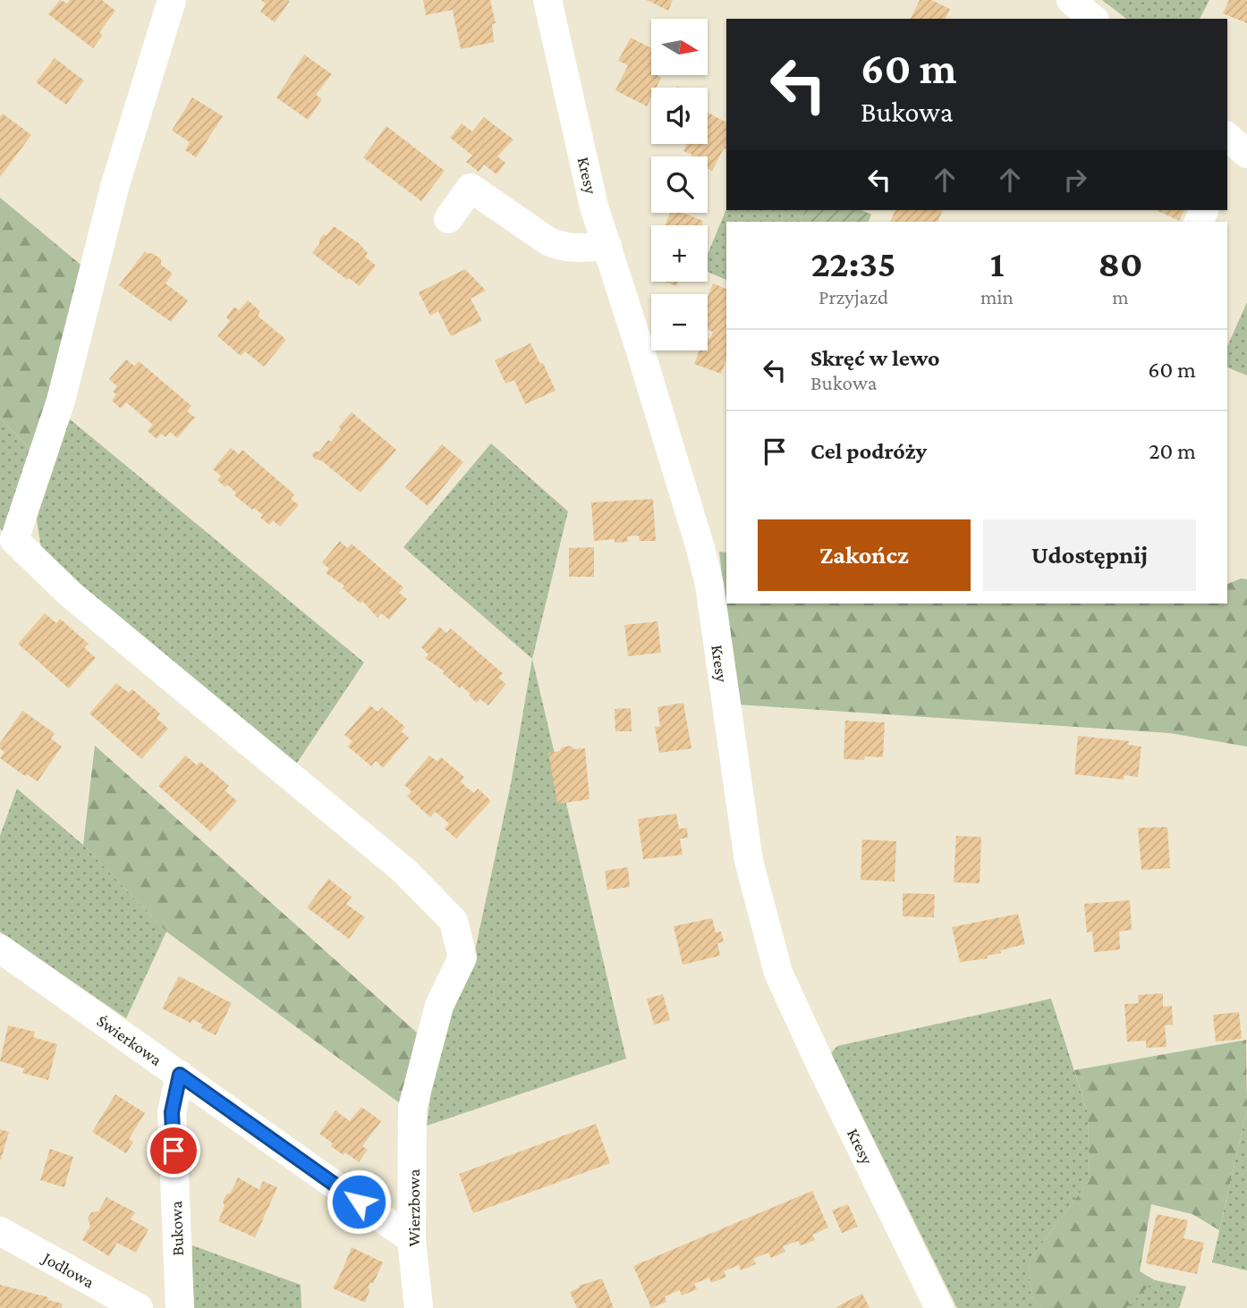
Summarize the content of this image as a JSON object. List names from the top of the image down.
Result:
{
  "streets": {
    "street": [
      "Kresy",
      "Świerkowa",
      "Wierzbowa",
      "Bukowa",
      "Jodłowa"
    ]
  },
  "crossings": [
    ["Świerkowa", "Wierzbowa"],
    ["Świerkowa", "Bukowa"]
  ],
  "north": "right",
  "page": {
    "map_buttons": ["+", "−"],
    "turn": ["60 m", "Bukowa"],
    "eta": [
      "22:35",
      "Przyjazd",
      "1",
      "min",
      "80",
      "m"
    ],
    "list": [
      {
        "name": "Skręć w lewo",
        "note": "Bukowa",
        "value": "60 m"
      },
      {
        "name": "Cel podróży",
        "value": "20 m"
      }
    ],
    "buttons": ["Zakończ", "Udostępnij"]
  }
}
